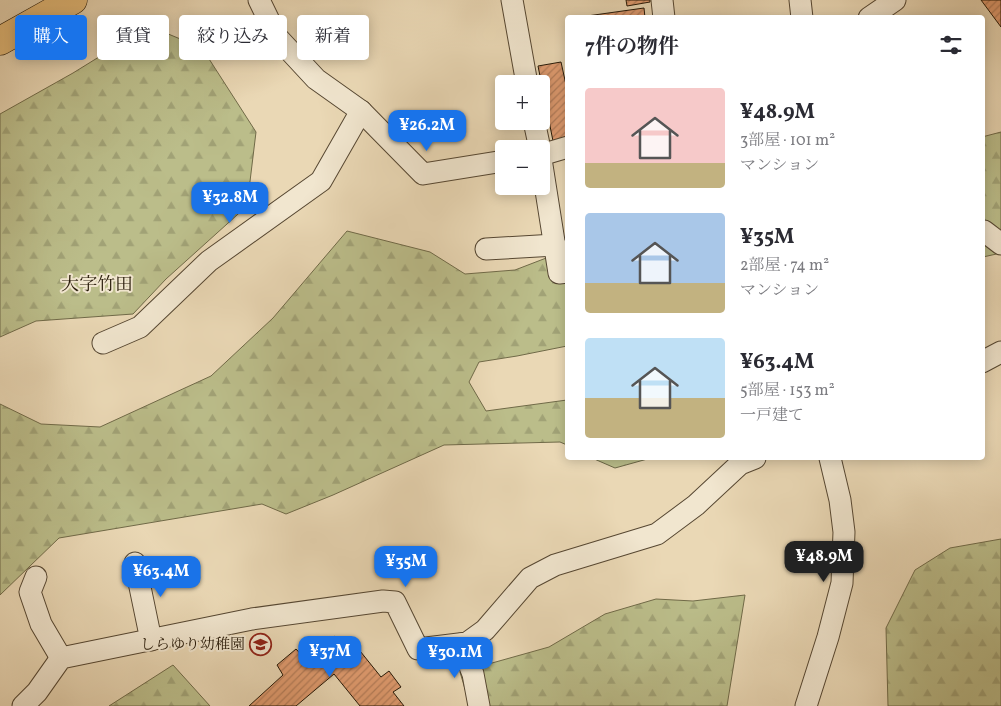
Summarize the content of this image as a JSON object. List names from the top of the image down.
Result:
{
  "districts": ["大字竹田"],
  "places": {
    "school or university": ["しらゆり幼稚園"]
  },
  "page": {
    "chip": [
      "購入",
      "賃貸",
      "絞り込み",
      "新着"
    ],
    "heading": "7件の物件",
    "map_buttons": ["+", "−"],
    "list": [
      {
        "name": "¥48.9M",
        "note": "3部屋 · 101 m² · マンション"
      },
      {
        "name": "¥35M",
        "note": "2部屋 · 74 m² · マンション"
      },
      {
        "name": "¥63.4M",
        "note": "5部屋 · 153 m² · 一戸建て"
      }
    ],
    "price": [
      "¥26.2M",
      "¥32.8M",
      "¥48.9M",
      "¥35M",
      "¥63.4M",
      "¥37M",
      "¥30.1M"
    ]
  }
}
